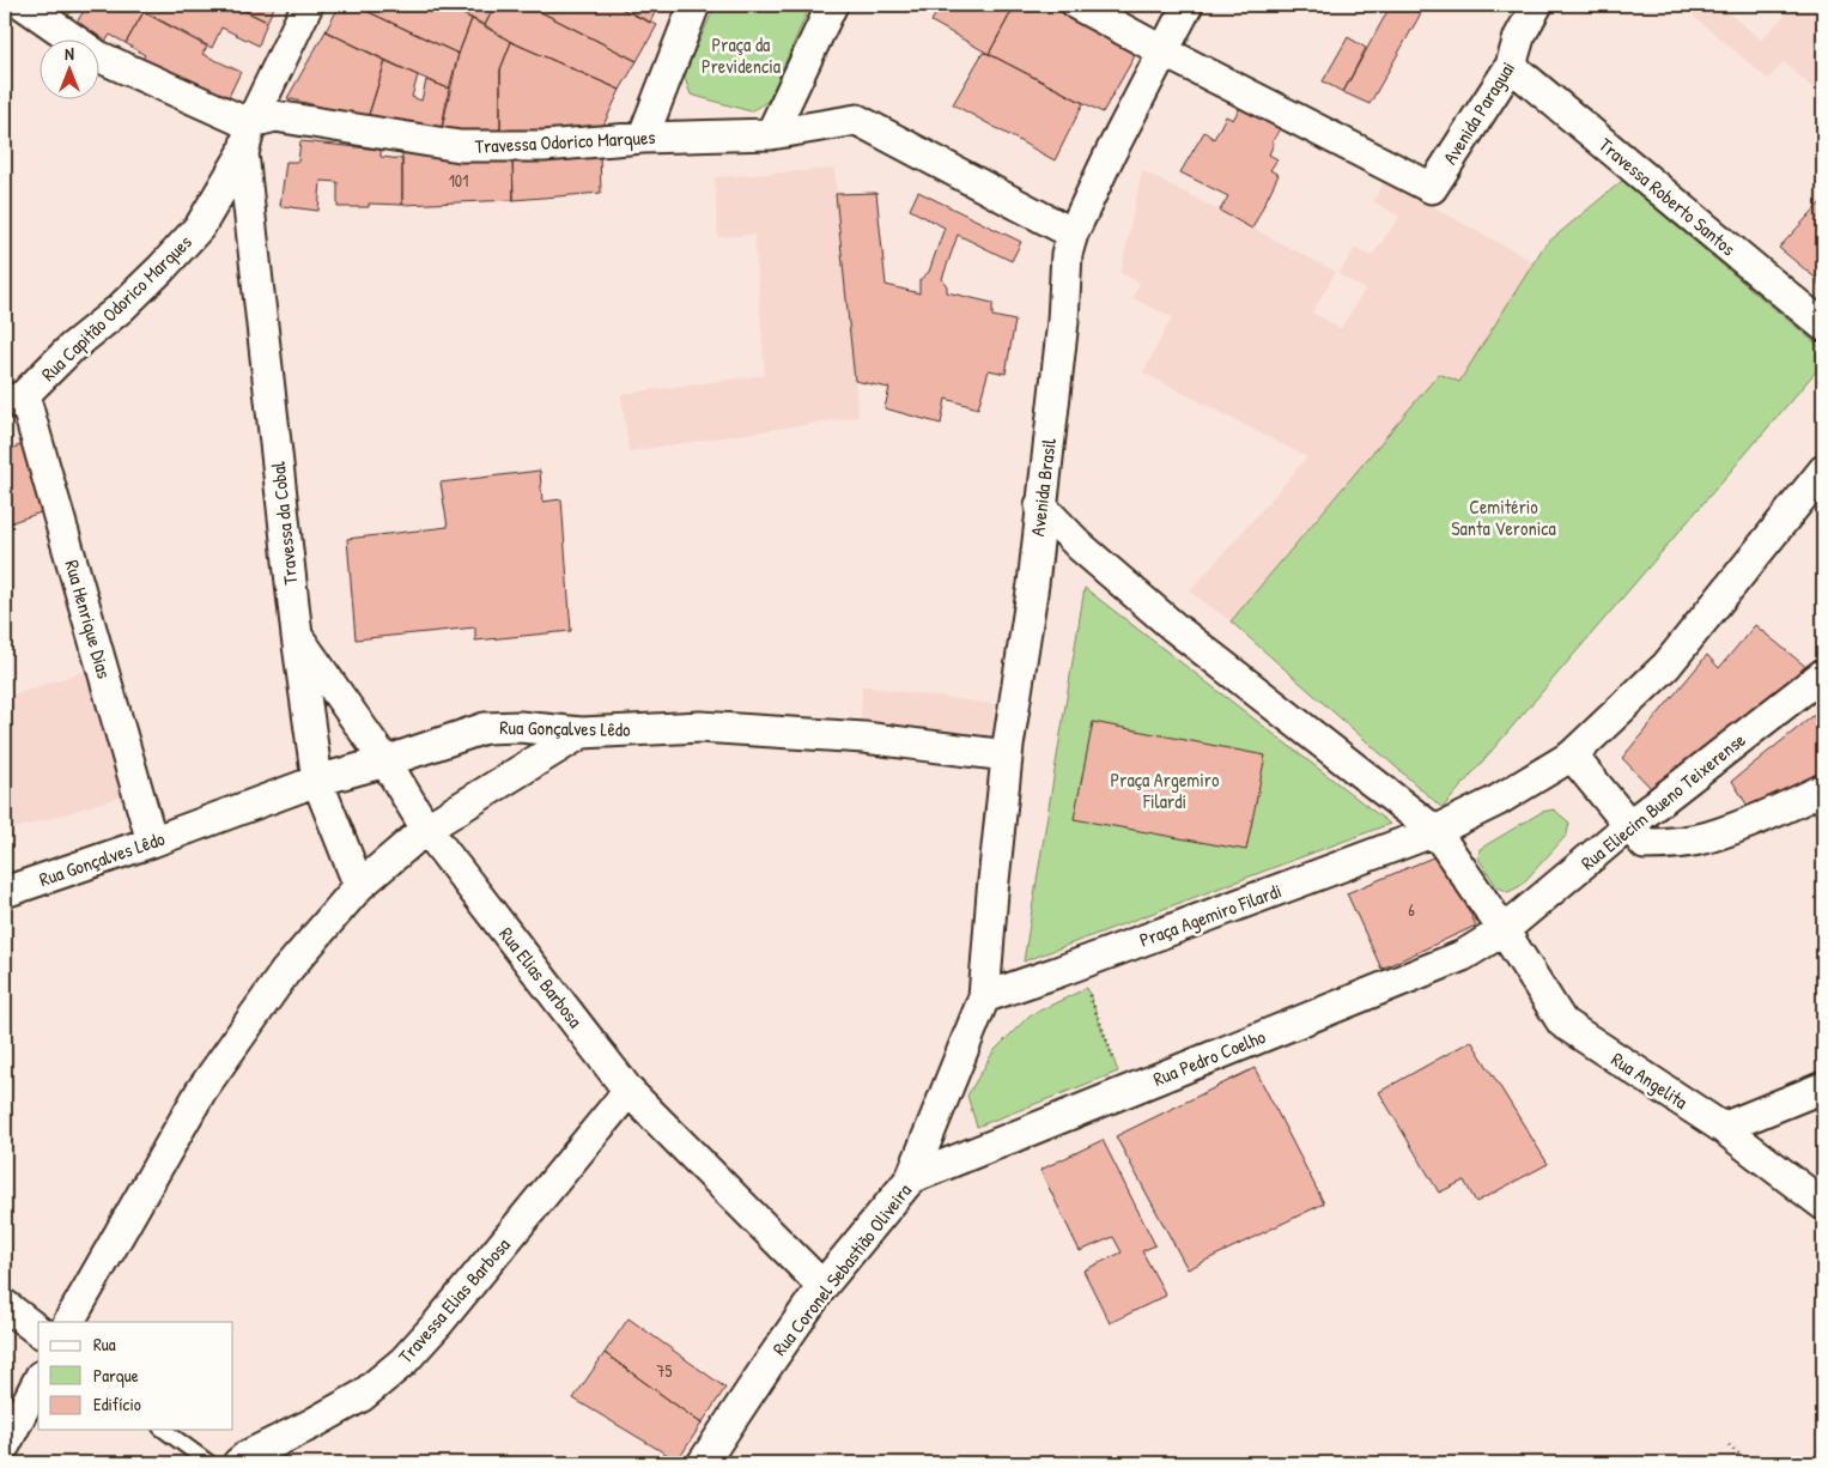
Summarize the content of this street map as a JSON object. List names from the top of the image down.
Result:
{
  "streets": {
    "street": [
      "Avenida Paraguai",
      "Travessa Odorico Marques",
      "Travessa Roberto Santos",
      "Rua Capitão Odorico Marques",
      "Avenida Brasil",
      "Travessa da Cobal",
      "Rua Henrique Dias",
      "Rua Gonçalves Lêdo",
      "Rua Eliecim Bueno Teixerense",
      "Praça Agemiro Filardi",
      "Rua Elias Barbosa",
      "Rua Pedro Coelho",
      "Rua Angelita",
      "Rua Coronel Sebastião Oliveira",
      "Travessa Elias Barbosa"
    ]
  },
  "crossings": [
    ["Avenida Paraguai", "Travessa Roberto Santos"],
    ["Avenida Paraguai", "Avenida Brasil"],
    ["Travessa Odorico Marques", "Rua Capitão Odorico Marques"],
    ["Travessa Odorico Marques", "Avenida Brasil"],
    ["Rua Capitão Odorico Marques", "Travessa da Cobal"],
    ["Rua Capitão Odorico Marques", "Rua Henrique Dias"],
    ["Avenida Brasil", "Rua Gonçalves Lêdo"],
    ["Avenida Brasil", "Praça Agemiro Filardi"],
    ["Avenida Brasil", "Rua Angelita"],
    ["Avenida Brasil", "Rua Coronel Sebastião Oliveira"],
    ["Travessa da Cobal", "Rua Gonçalves Lêdo"],
    ["Travessa da Cobal", "Rua Elias Barbosa"],
    ["Rua Henrique Dias", "Rua Gonçalves Lêdo"],
    ["Rua Gonçalves Lêdo", "Rua Elias Barbosa"],
    ["Rua Eliecim Bueno Teixerense", "Rua Pedro Coelho"],
    ["Rua Eliecim Bueno Teixerense", "Rua Angelita"],
    ["Praça Agemiro Filardi", "Rua Angelita"],
    ["Praça Agemiro Filardi", "Rua Coronel Sebastião Oliveira"],
    ["Rua Elias Barbosa", "Rua Coronel Sebastião Oliveira"],
    ["Rua Elias Barbosa", "Travessa Elias Barbosa"],
    ["Rua Pedro Coelho", "Rua Angelita"],
    ["Rua Pedro Coelho", "Rua Coronel Sebastião Oliveira"]
  ],
  "parks": ["Praça da Previdencia", "Cemitério Santa Veronica", "Praça Argemiro Filardi"],
  "house_numbers": ["101", "6", "75"],
  "legend": ["Rua", "Parque", "Edifício"],
  "north": "top"
}
